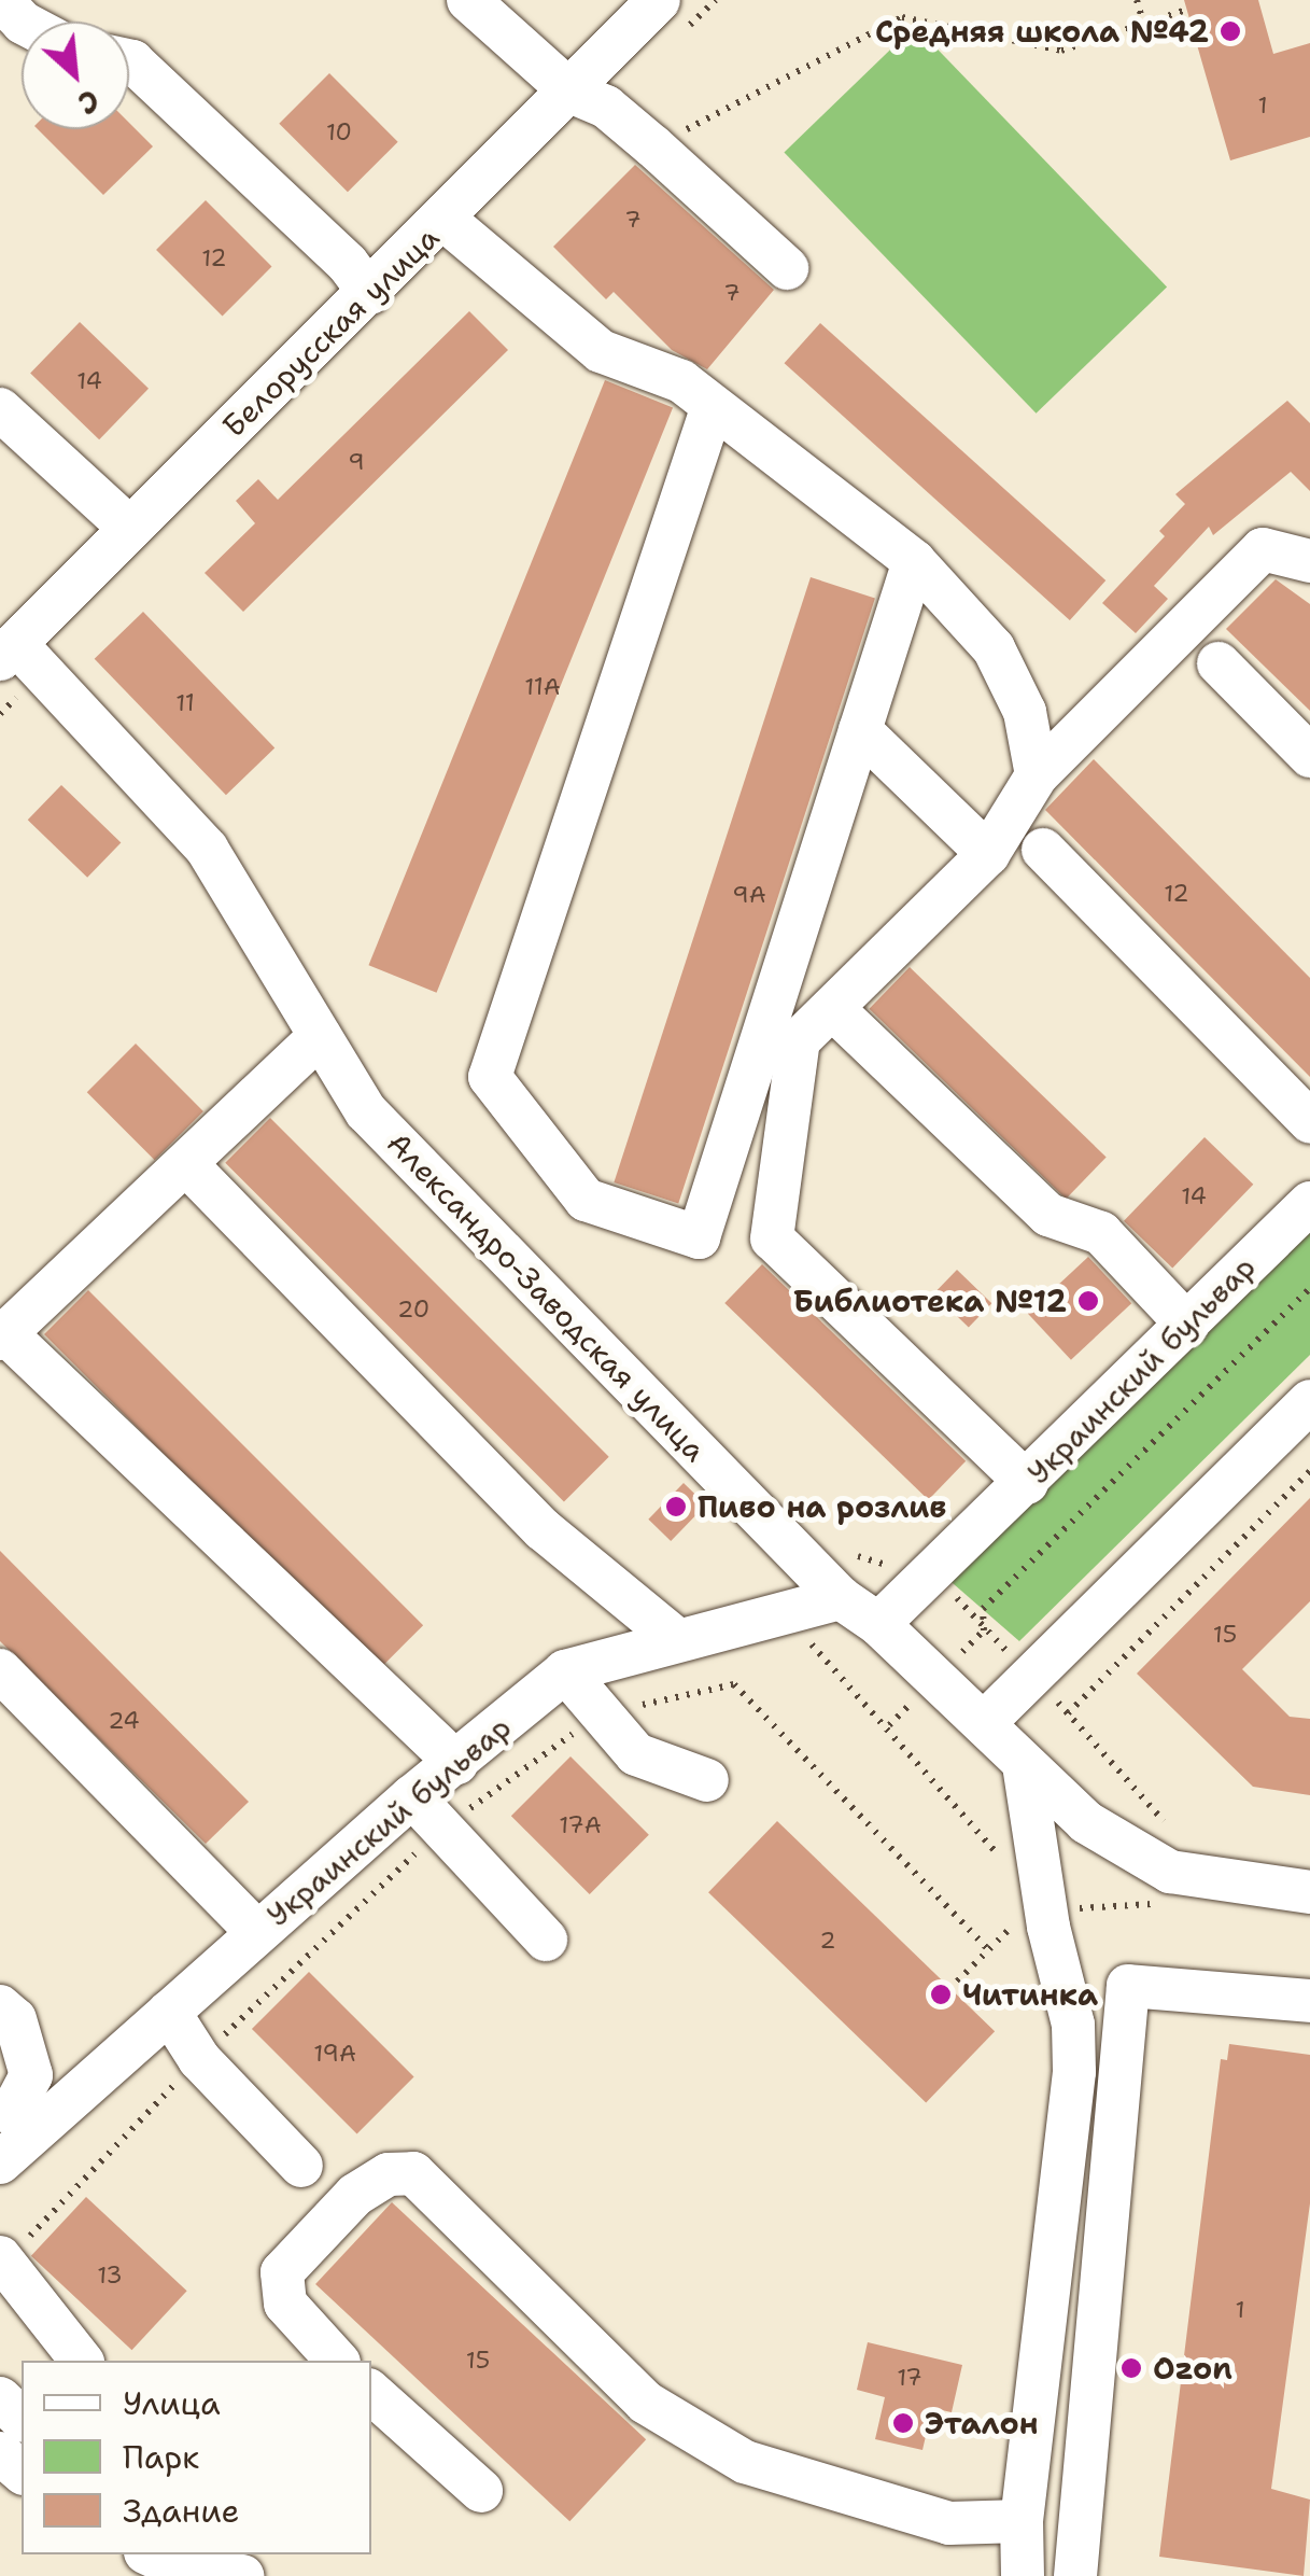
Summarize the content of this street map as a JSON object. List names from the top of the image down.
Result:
{
  "streets": {
    "street": ["Белорусская улица", "Александро-Заводская улица", "Украинский бульвар"]
  },
  "crossings": [
    ["Белорусская улица", "Александро-Заводская улица"],
    ["Александро-Заводская улица", "Украинский бульвар"]
  ],
  "places": [
    "Средняя школа №42",
    "Библиотека №12",
    "Пиво на розлив",
    "Читинка",
    "Ozon",
    "Эталон"
  ],
  "house_numbers": [
    "1",
    "10",
    "7",
    "12",
    "7",
    "14",
    "9",
    "11А",
    "11",
    "12",
    "9А",
    "14",
    "20",
    "15",
    "24",
    "17А",
    "2",
    "19А",
    "13",
    "1",
    "15",
    "17"
  ],
  "legend": ["Улица", "Парк", "Здание"],
  "north": "bottom right"
}
